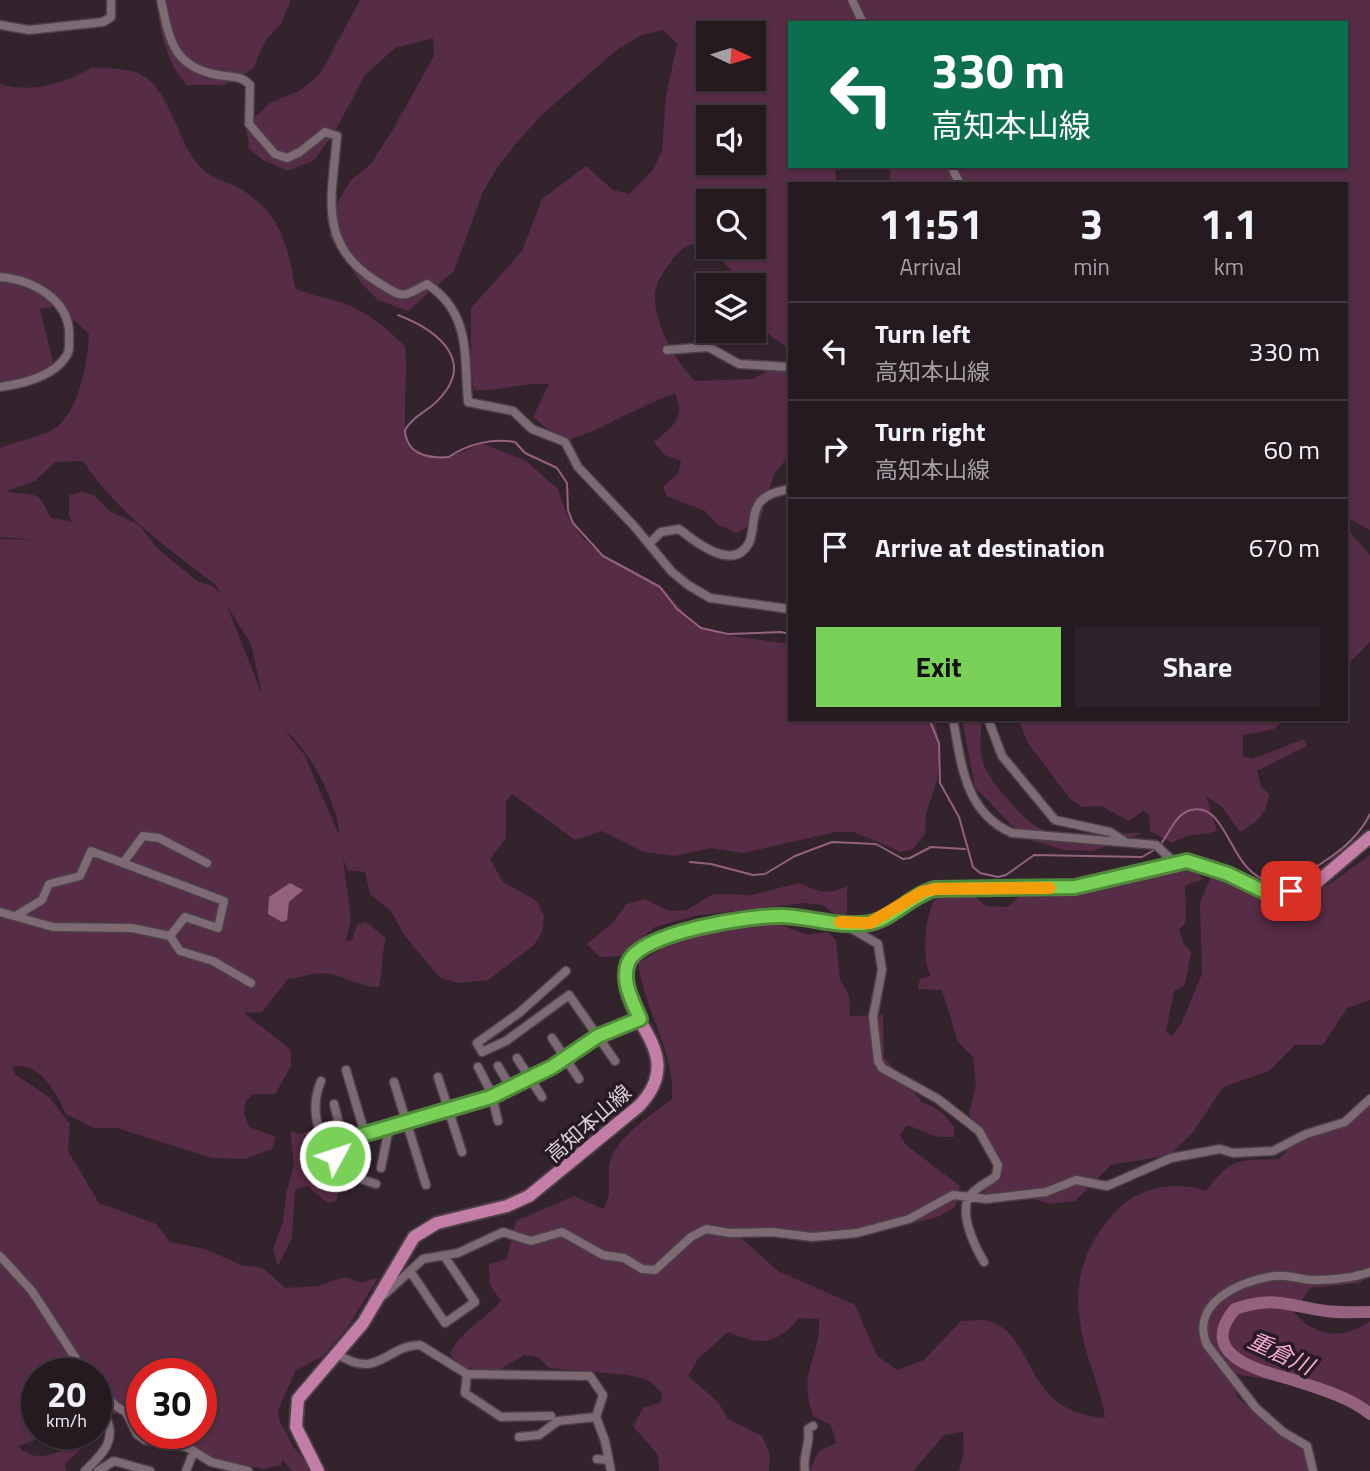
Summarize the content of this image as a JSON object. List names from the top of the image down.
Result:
{
  "streets": {
    "main road": ["高知本山線"]
  },
  "water": ["重倉川"],
  "north": "right",
  "page": {
    "turn": ["330 m", "高知本山線"],
    "eta": [
      "11:51",
      "Arrival",
      "3",
      "min",
      "1.1",
      "km"
    ],
    "list": [
      {
        "name": "Turn left",
        "note": "高知本山線",
        "value": "330 m"
      },
      {
        "name": "Turn right",
        "note": "高知本山線",
        "value": "60 m"
      },
      {
        "name": "Arrive at destination",
        "value": "670 m"
      }
    ],
    "buttons": ["Exit", "Share"],
    "speed": "20 km/h",
    "limit": "30"
  }
}
